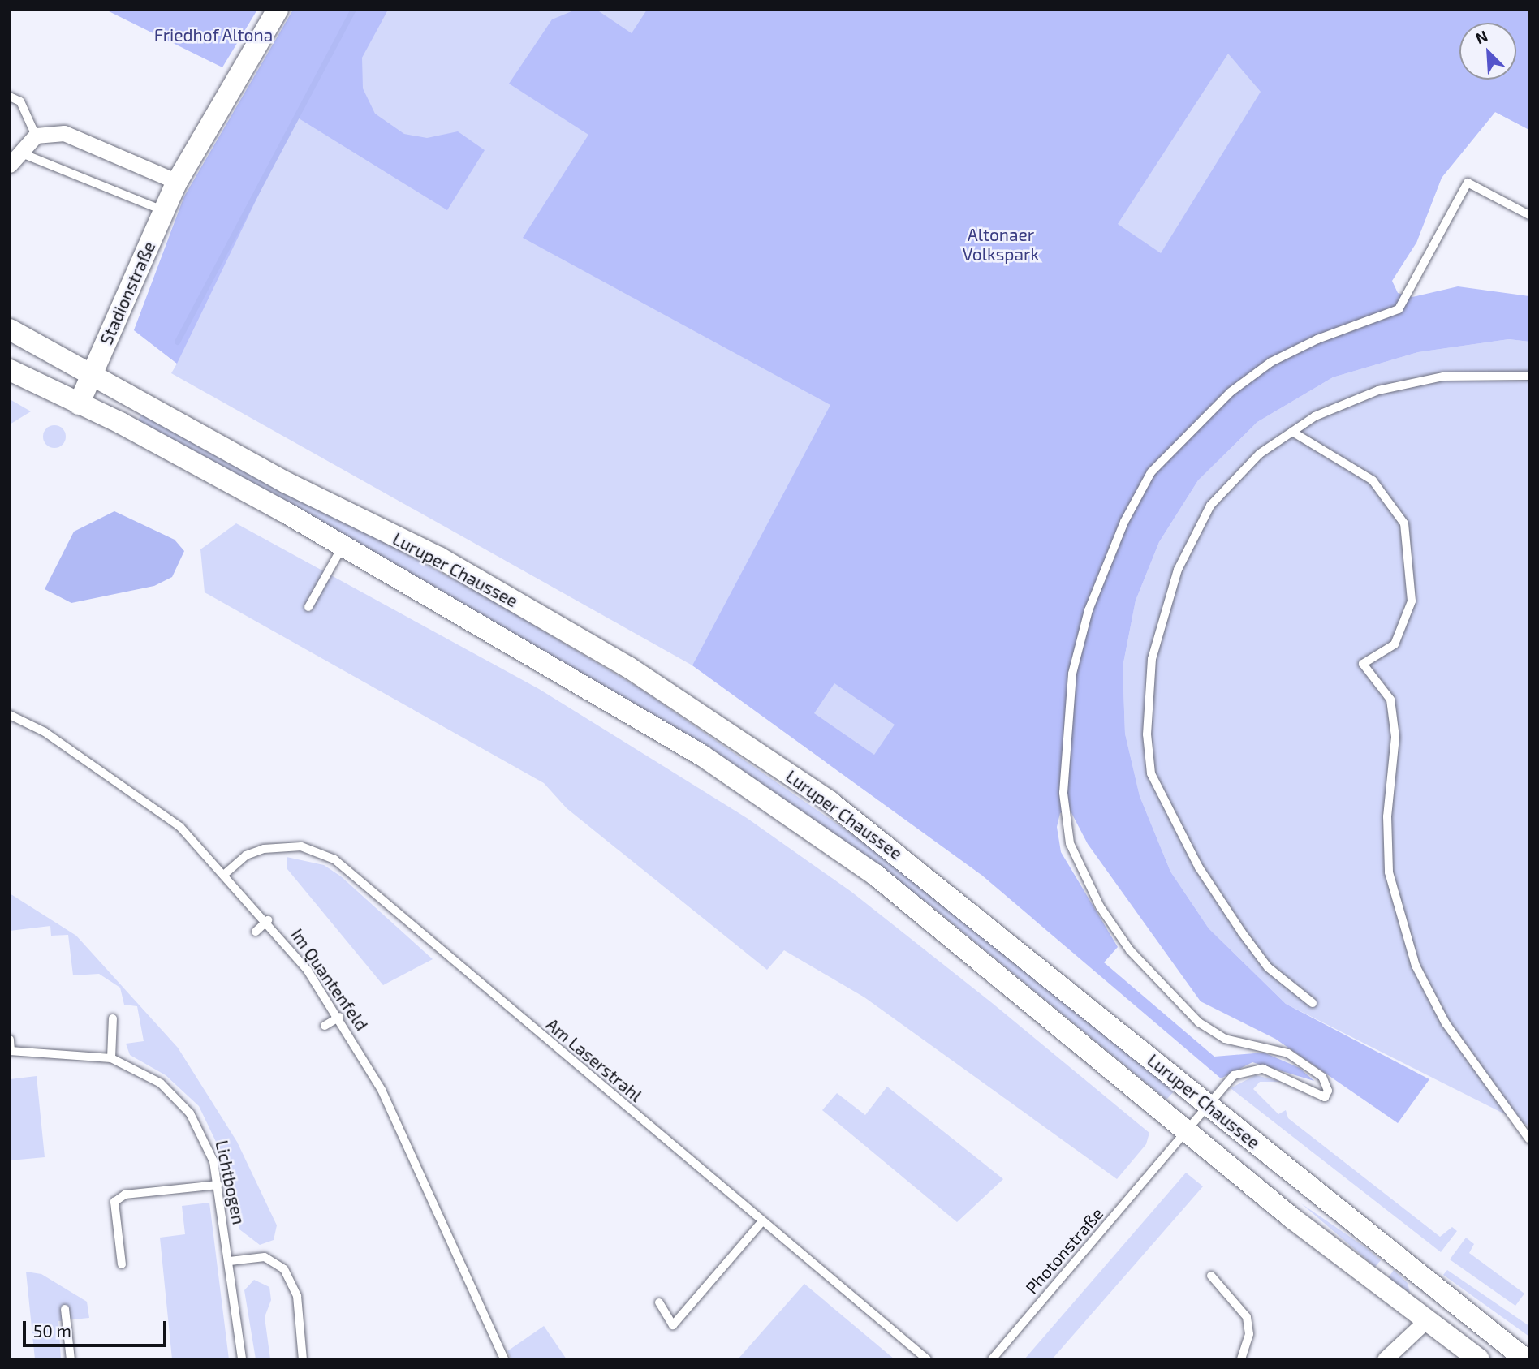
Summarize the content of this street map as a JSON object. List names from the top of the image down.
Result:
{
  "streets": {
    "main road": ["Stadionstraße", "Luruper Chaussee"],
    "lane": [
      "Im Quantenfeld",
      "Am Laserstrahl",
      "Lichtbogen",
      "Photonstraße"
    ]
  },
  "crossings": [
    ["Stadionstraße", "Luruper Chaussee"],
    ["Luruper Chaussee", "Photonstraße"],
    ["Im Quantenfeld", "Am Laserstrahl"]
  ],
  "parks": ["Friedhof Altona", "Altonaer Volkspark"],
  "scale_bar": "50 m",
  "north": "top left"
}
